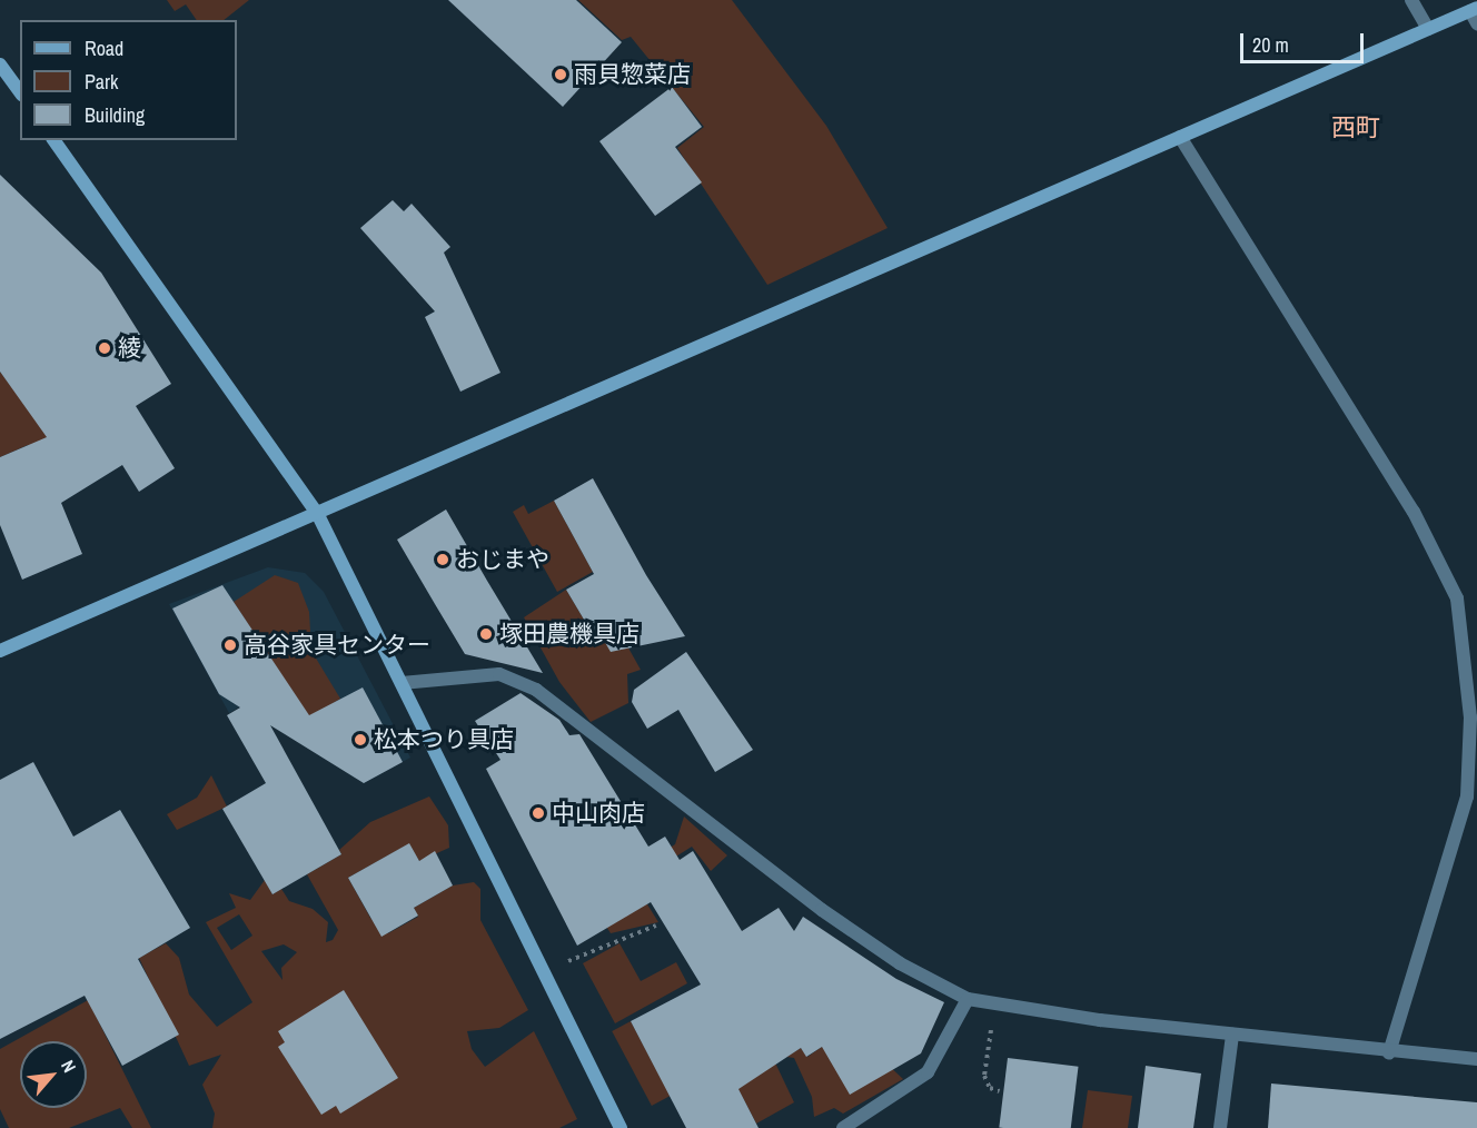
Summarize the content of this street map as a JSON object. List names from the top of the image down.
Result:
{
  "districts": ["西町"],
  "places": [
    "雨貝惣菜店",
    "綾",
    "おじまや",
    "塚田農機具店",
    "高谷家具センター",
    "松本つり具店",
    "中山肉店"
  ],
  "legend": ["Road", "Park", "Building"],
  "scale_bar": "20 m",
  "north": "top right"
}
